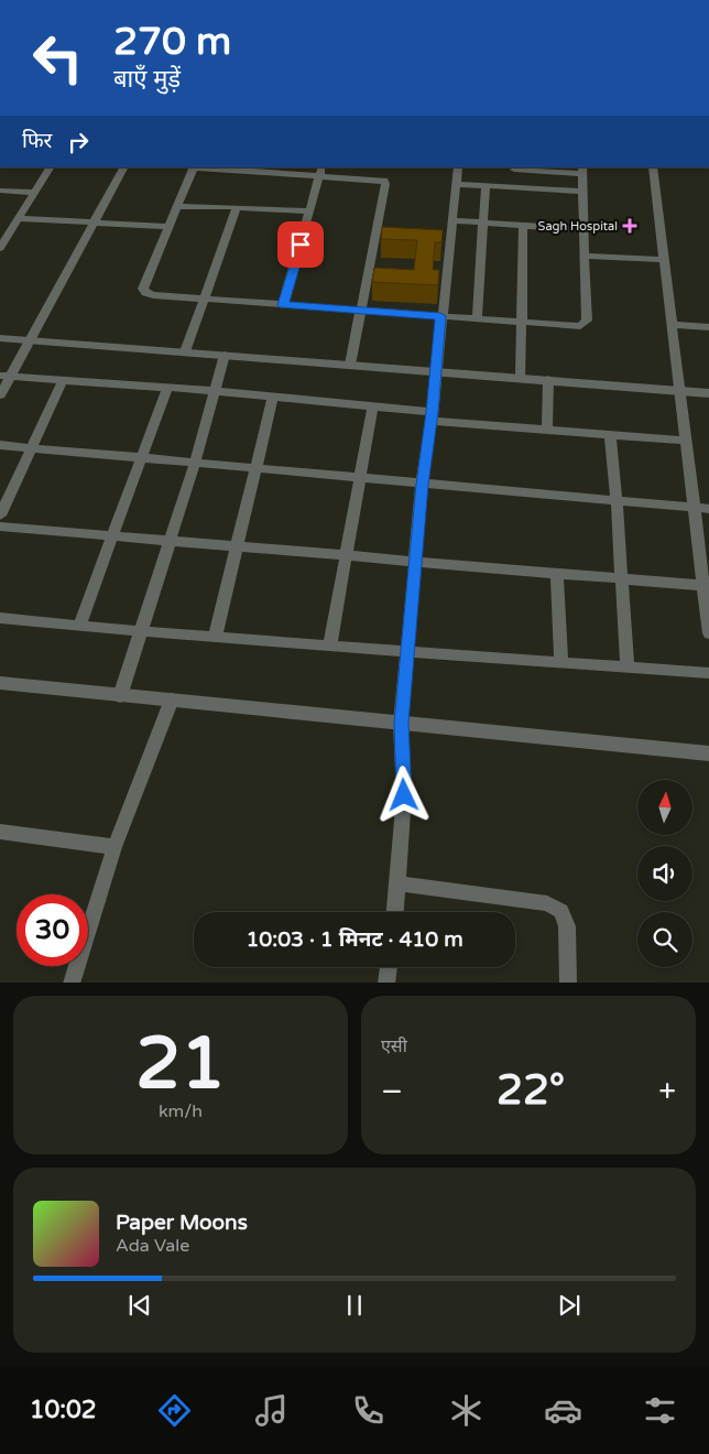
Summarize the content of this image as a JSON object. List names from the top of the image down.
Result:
{
  "places": {
    "health": ["Sagh Hospital"]
  },
  "north": "top",
  "page": {
    "turn": ["270 m", "बाएँ मुड़ें"],
    "then": "फिर",
    "limit": "30",
    "trip": "10:03 · 1 मिनट · 410 m",
    "tile": [
      ["21", "km/h"],
      "एसी"
    ],
    "heat": ["−", "22°", "+"],
    "song": ["Paper Moons", "Ada Vale"],
    "tabs": "10:02"
  }
}
